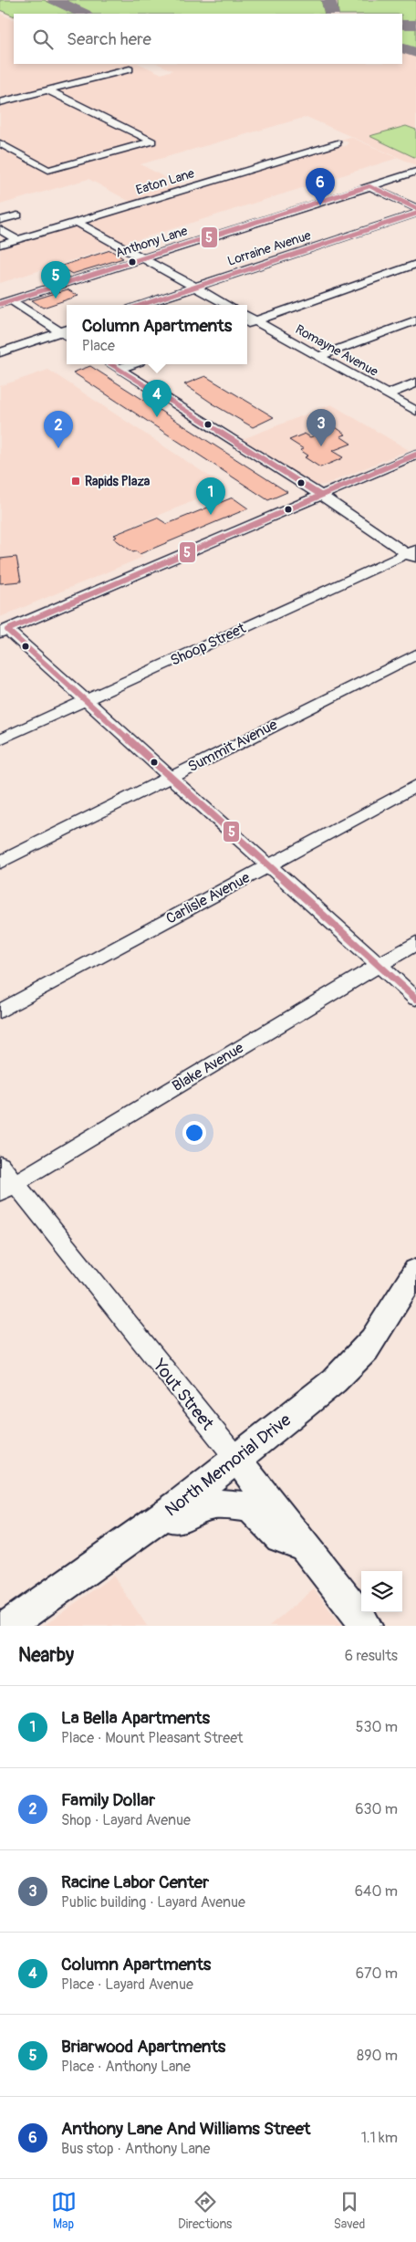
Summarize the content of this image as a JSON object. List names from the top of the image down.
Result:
{
  "streets": {
    "main road": ["Yout Street", "North Memorial Drive"],
    "street": [
      "Eaton Lane",
      "Anthony Lane",
      "Lorraine Avenue",
      "Romayne Avenue",
      "Shoop Street",
      "Summit Avenue",
      "Carlisle Avenue",
      "Blake Avenue"
    ]
  },
  "crossings": [
    ["Blake Avenue", "Yout Street"],
    ["Yout Street", "North Memorial Drive"]
  ],
  "places": {
    "transit": ["Rapids Plaza"]
  },
  "lines": ["transit line 5"],
  "page": {
    "search": "Search here",
    "pins": [
      "6",
      "5",
      "4",
      "3",
      "2",
      "1"
    ],
    "popup": ["Column Apartments", "Place"],
    "heading": ["Nearby", "6 results"],
    "list": [
      {
        "mark": "1",
        "name": "La Bella Apartments",
        "note": "Place · Mount Pleasant Street",
        "value": "530 m"
      },
      {
        "mark": "2",
        "name": "Family Dollar",
        "note": "Shop · Layard Avenue",
        "value": "630 m"
      },
      {
        "mark": "3",
        "name": "Racine Labor Center",
        "note": "Public building · Layard Avenue",
        "value": "640 m"
      },
      {
        "mark": "4",
        "name": "Column Apartments",
        "note": "Place · Layard Avenue",
        "value": "670 m"
      },
      {
        "mark": "5",
        "name": "Briarwood Apartments",
        "note": "Place · Anthony Lane",
        "value": "890 m"
      },
      {
        "mark": "6",
        "name": "Anthony Lane And Williams Street",
        "note": "Bus stop · Anthony Lane",
        "value": "1.1 km"
      }
    ],
    "nav": ["Map", "Directions", "Saved"]
  }
}
